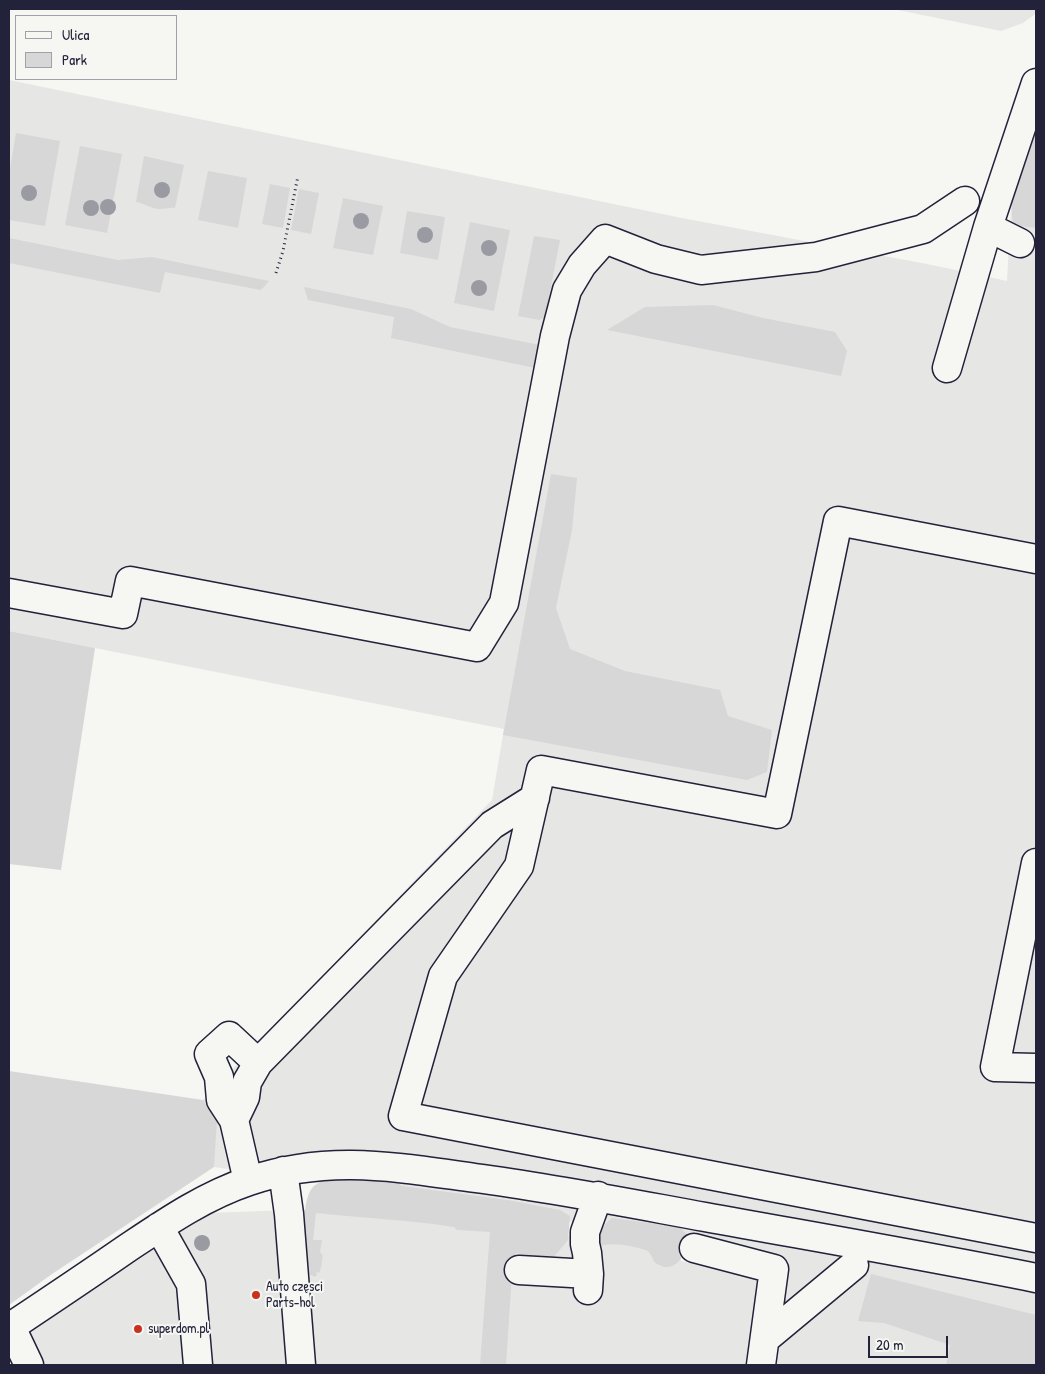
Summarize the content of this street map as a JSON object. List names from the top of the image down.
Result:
{
  "places": ["Auto częsci Parts-hol", "superdom.pl"],
  "legend": ["Ulica", "Park"],
  "scale_bar": "20 m"
}
